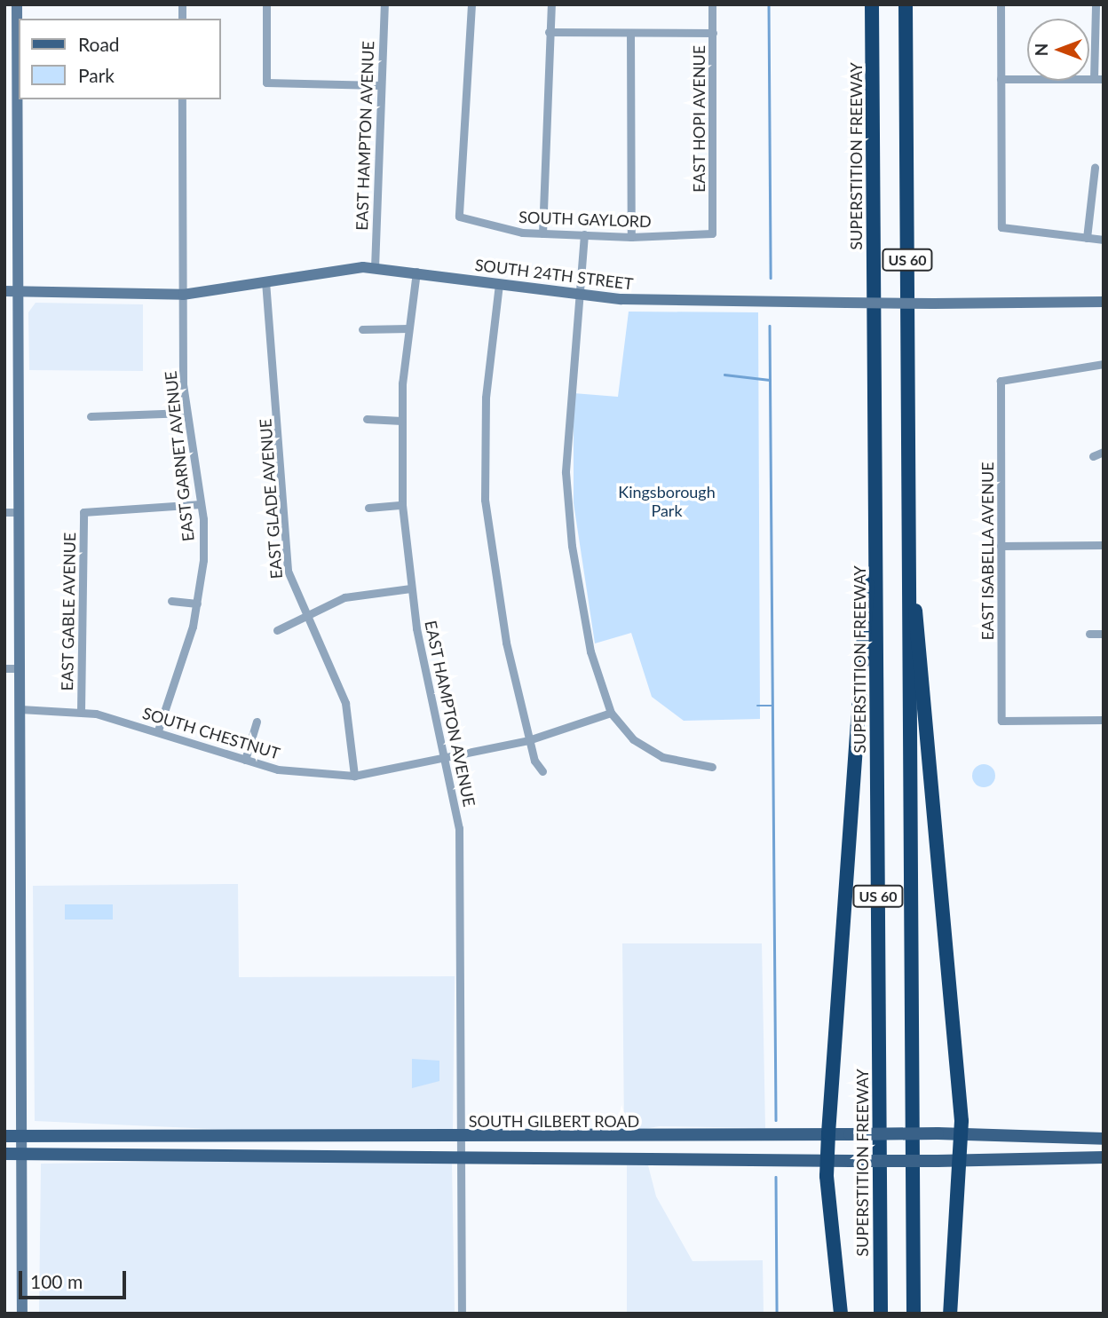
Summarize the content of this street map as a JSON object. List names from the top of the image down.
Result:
{
  "streets": {
    "highway": ["SUPERSTITION FREEWAY", "US 60"],
    "main road": ["SOUTH 24TH STREET", "SOUTH GILBERT ROAD"],
    "street": [
      "EAST HOPI AVENUE",
      "EAST HAMPTON AVENUE",
      "SOUTH GAYLORD",
      "EAST GARNET AVENUE",
      "EAST GLADE AVENUE",
      "EAST ISABELLA AVENUE",
      "EAST GABLE AVENUE",
      "SOUTH CHESTNUT"
    ]
  },
  "crossings": [
    ["EAST HOPI AVENUE", "SOUTH GAYLORD"],
    ["EAST HAMPTON AVENUE", "SOUTH 24TH STREET"],
    ["EAST HAMPTON AVENUE", "SOUTH CHESTNUT"],
    ["EAST HAMPTON AVENUE", "SOUTH GILBERT ROAD"],
    ["SOUTH 24TH STREET", "EAST GARNET AVENUE"],
    ["SOUTH 24TH STREET", "EAST GLADE AVENUE"],
    ["EAST GARNET AVENUE", "EAST GABLE AVENUE"],
    ["EAST GARNET AVENUE", "SOUTH CHESTNUT"],
    ["EAST GLADE AVENUE", "SOUTH CHESTNUT"],
    ["EAST GABLE AVENUE", "SOUTH CHESTNUT"]
  ],
  "parks": ["Kingsborough Park"],
  "legend": ["Road", "Park"],
  "scale_bar": "100 m",
  "north": "left"
}
